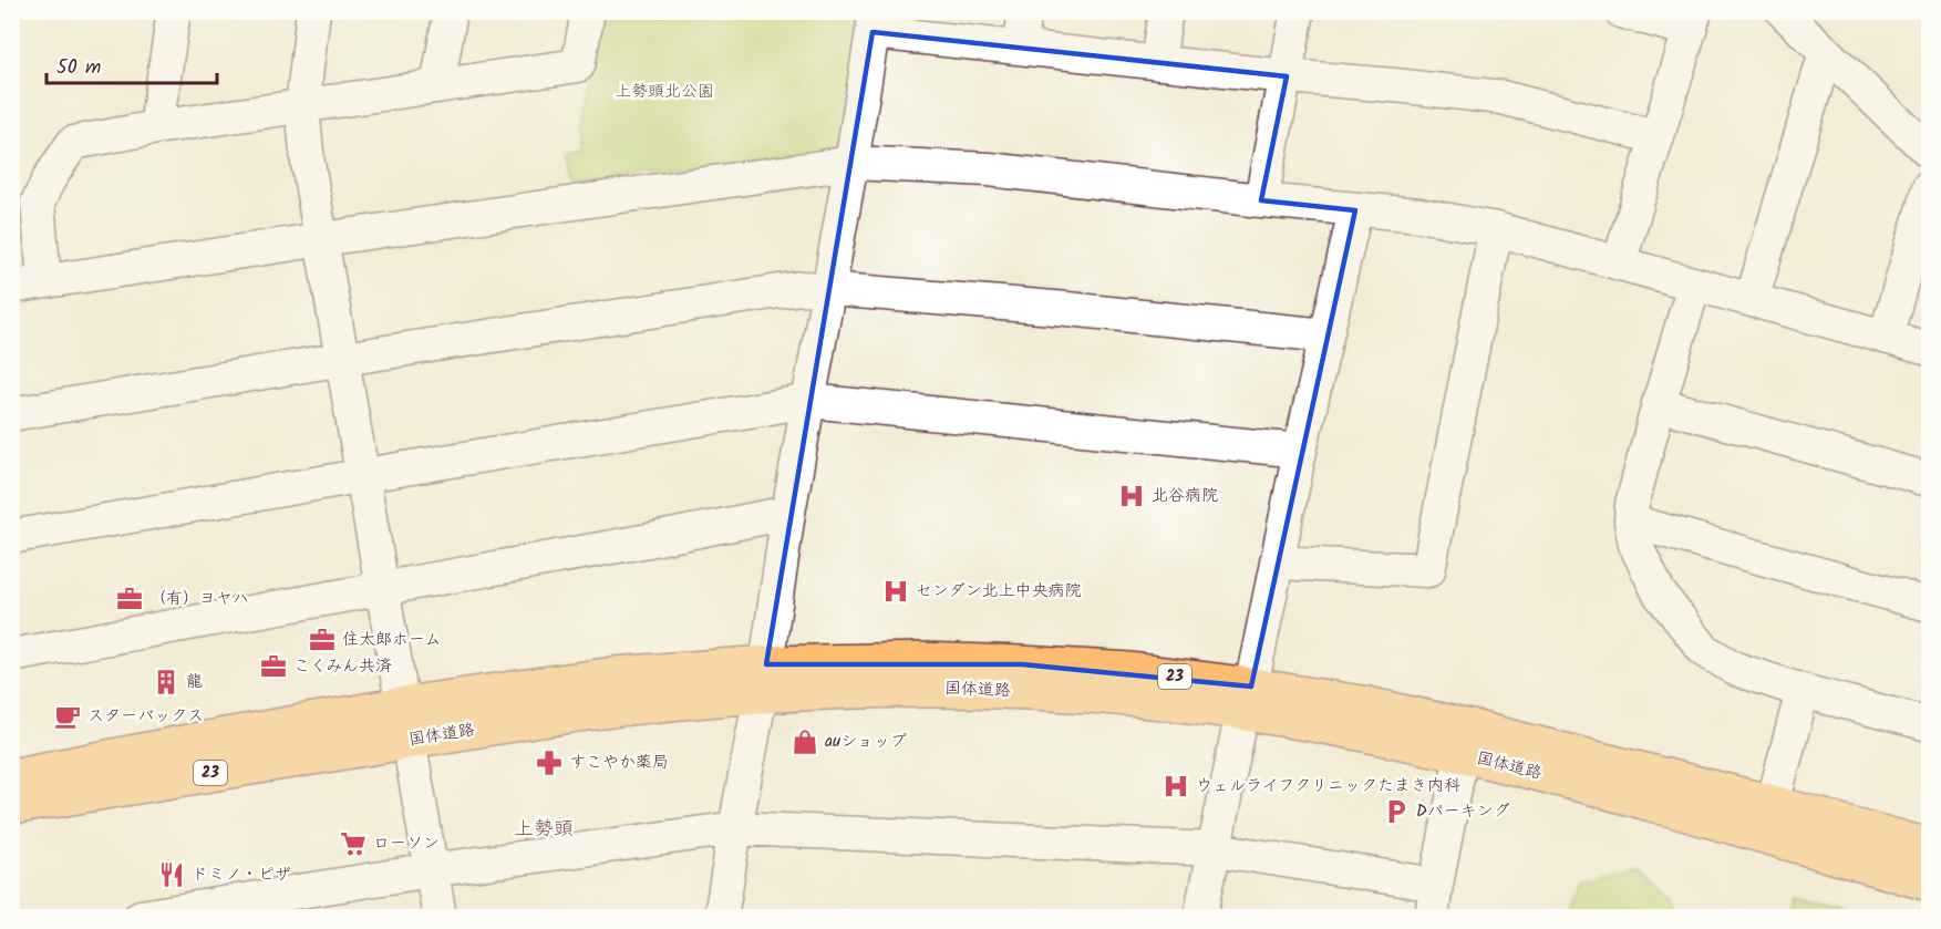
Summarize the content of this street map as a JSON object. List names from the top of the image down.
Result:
{
  "streets": {
    "main road": ["23", "国体道路"]
  },
  "districts": ["上勢頭"],
  "parks": ["上勢頭北公園"],
  "places": {
    "hospital": ["北谷病院", "センダン北上中央病院", "ウェルライフクリニックたまき内科"],
    "office": ["（有）ヨヤハ", "住太郎ホーム", "こくみん共済"],
    "building": ["龍"],
    "cafe": ["スターバックス"],
    "shop": ["auショップ"],
    "pharmacy": ["すこやか薬局"],
    "parking": ["Dパーキング"],
    "supermarket": ["ローソン"],
    "restaurant": ["ドミノ・ピザ"]
  },
  "scale_bar": "50 m"
}
